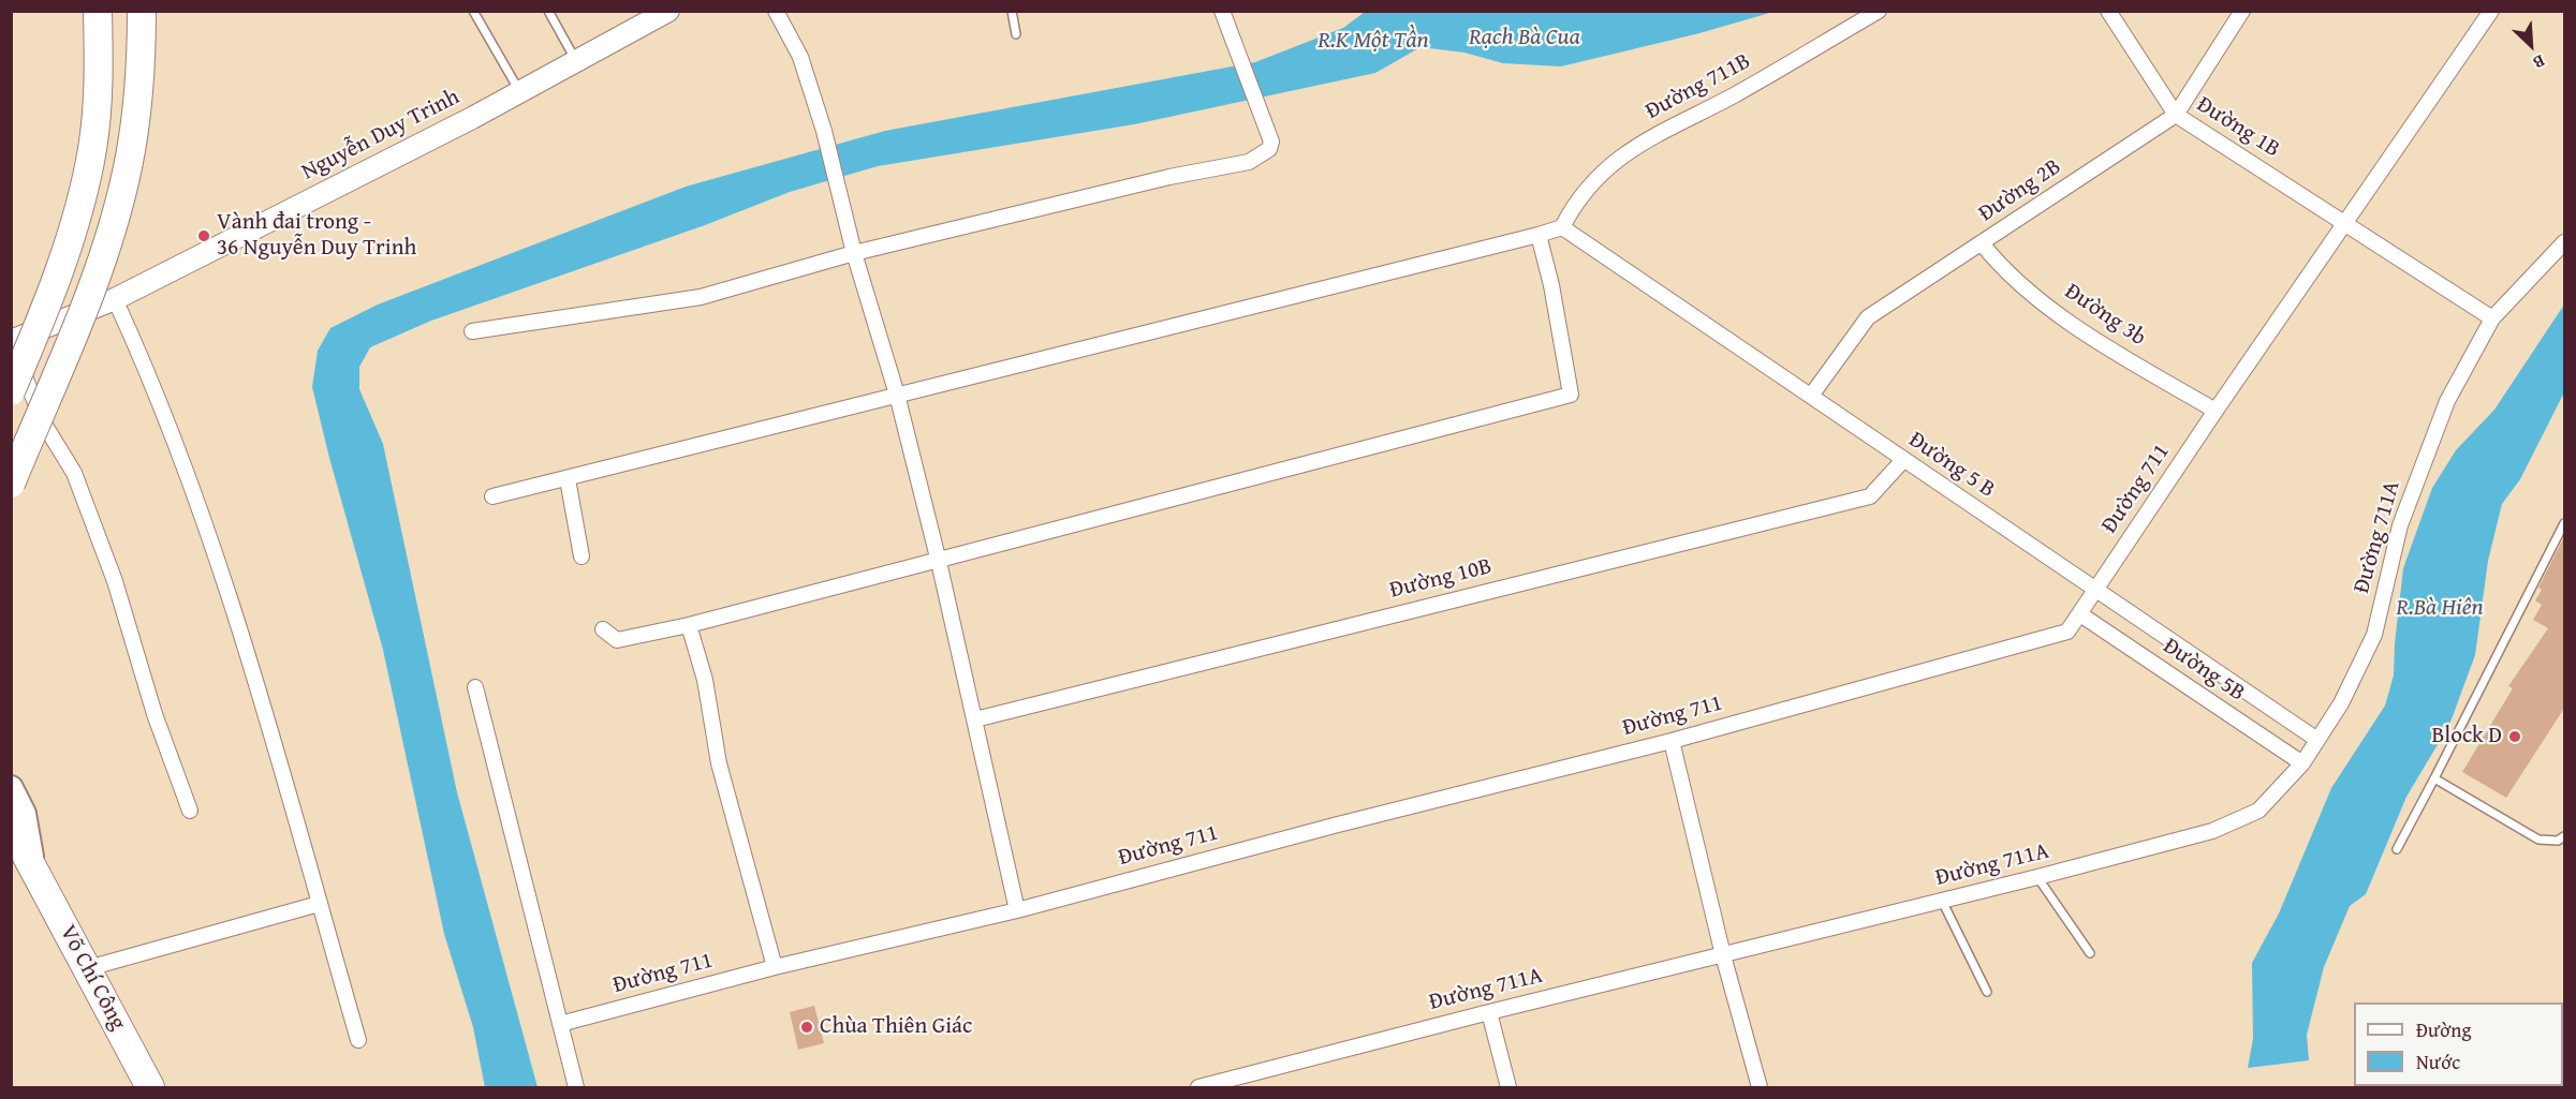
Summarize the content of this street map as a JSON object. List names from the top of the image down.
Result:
{
  "streets": {
    "highway": ["Võ Chí Công"],
    "main road": ["Nguyễn Duy Trinh"],
    "street": [
      "Đường 711B",
      "Đường 1B",
      "Đường 2B",
      "Đường 3b",
      "Đường 5 B",
      "Đường 711",
      "Đường 711A",
      "Đường 10B",
      "Đường 5B"
    ]
  },
  "crossings": [
    ["Đường 711B", "Đường 5 B"],
    ["Đường 1B", "Đường 2B"],
    ["Đường 1B", "Đường 711"],
    ["Đường 1B", "Đường 711A"],
    ["Đường 2B", "Đường 3b"],
    ["Đường 2B", "Đường 5 B"],
    ["Đường 3b", "Đường 711"],
    ["Đường 5 B", "Đường 711"],
    ["Đường 5 B", "Đường 711A"],
    ["Đường 5 B", "Đường 10B"],
    ["Đường 711", "Đường 5B"],
    ["Đường 711A", "Đường 5B"]
  ],
  "water": ["Rạch Bà Cua", "R.K Một Tần", "R.Bà Hiên"],
  "places": ["Vành đai trong - 36 Nguyễn Duy Trinh", "Block D", "Chùa Thiên Giác"],
  "legend": ["Đường", "Nước"],
  "north": "bottom right"
}
